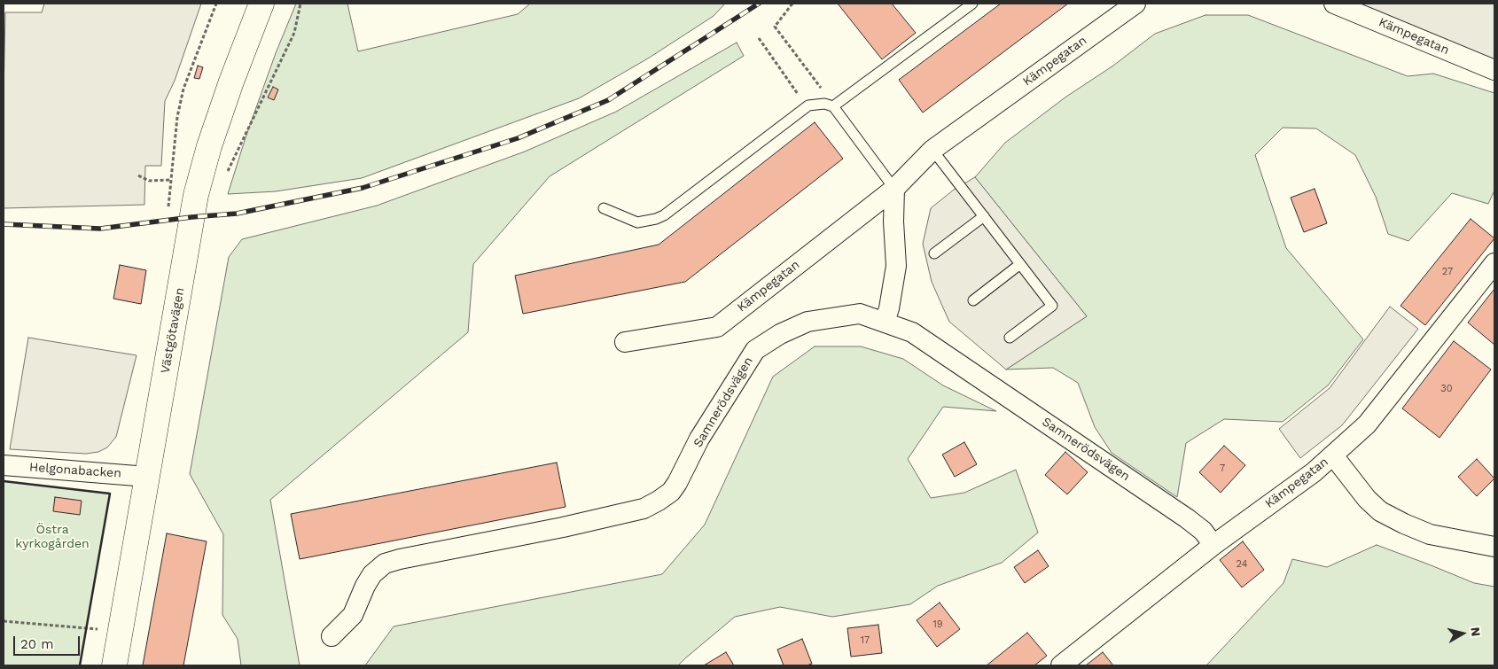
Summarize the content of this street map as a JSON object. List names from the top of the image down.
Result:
{
  "streets": {
    "street": [
      "Kämpegatan",
      "Västgötavägen",
      "Samnerödsvägen",
      "Helgonabacken"
    ]
  },
  "crossings": [
    ["Kämpegatan", "Samnerödsvägen"],
    ["Västgötavägen", "Helgonabacken"]
  ],
  "parks": ["Östra kyrkogården"],
  "house_numbers": [
    "27",
    "30",
    "7",
    "24",
    "19",
    "17"
  ],
  "scale_bar": "20 m",
  "north": "right"
}
